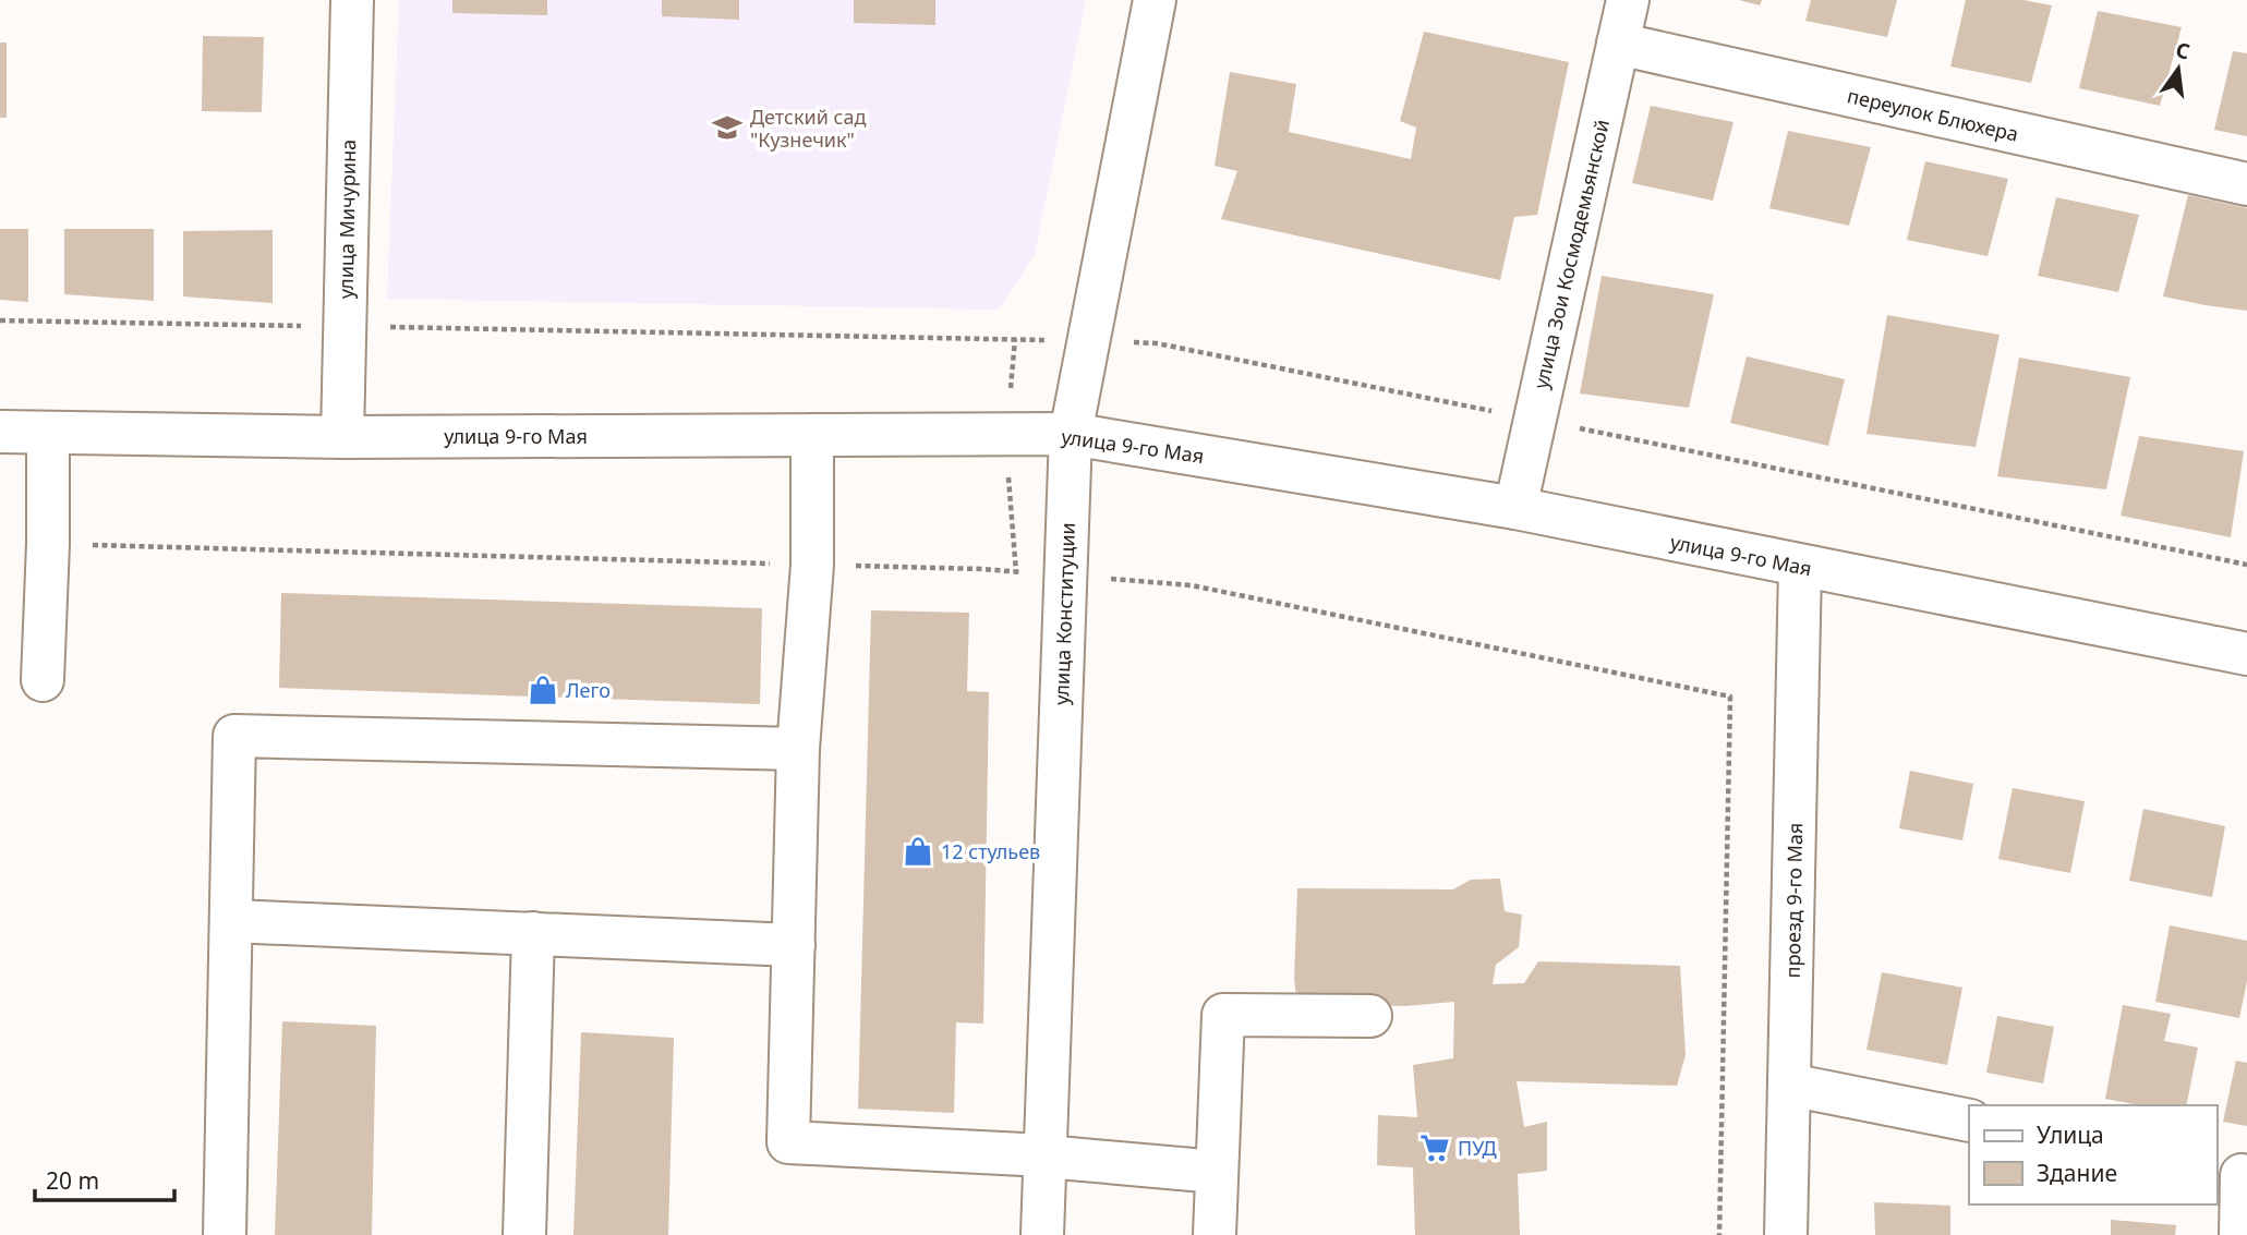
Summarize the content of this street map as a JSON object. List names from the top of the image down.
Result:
{
  "streets": {
    "street": [
      "переулок Блюхера",
      "улица Мичурина",
      "улица Зои Космодемьянской",
      "улица 9-го Мая",
      "улица Конституции",
      "проезд 9-го Мая"
    ]
  },
  "crossings": [
    ["переулок Блюхера", "улица Зои Космодемьянской"],
    ["улица Мичурина", "улица 9-го Мая"],
    ["улица Зои Космодемьянской", "улица 9-го Мая"],
    ["улица 9-го Мая", "улица Конституции"],
    ["улица 9-го Мая", "проезд 9-го Мая"]
  ],
  "places": {
    "school or university": ["Детский сад \"Кузнечик\""],
    "shop": ["Лего", "12 стульев"],
    "supermarket": ["ПУД"]
  },
  "legend": ["Улица", "Здание"],
  "scale_bar": "20 m",
  "north": "top"
}
